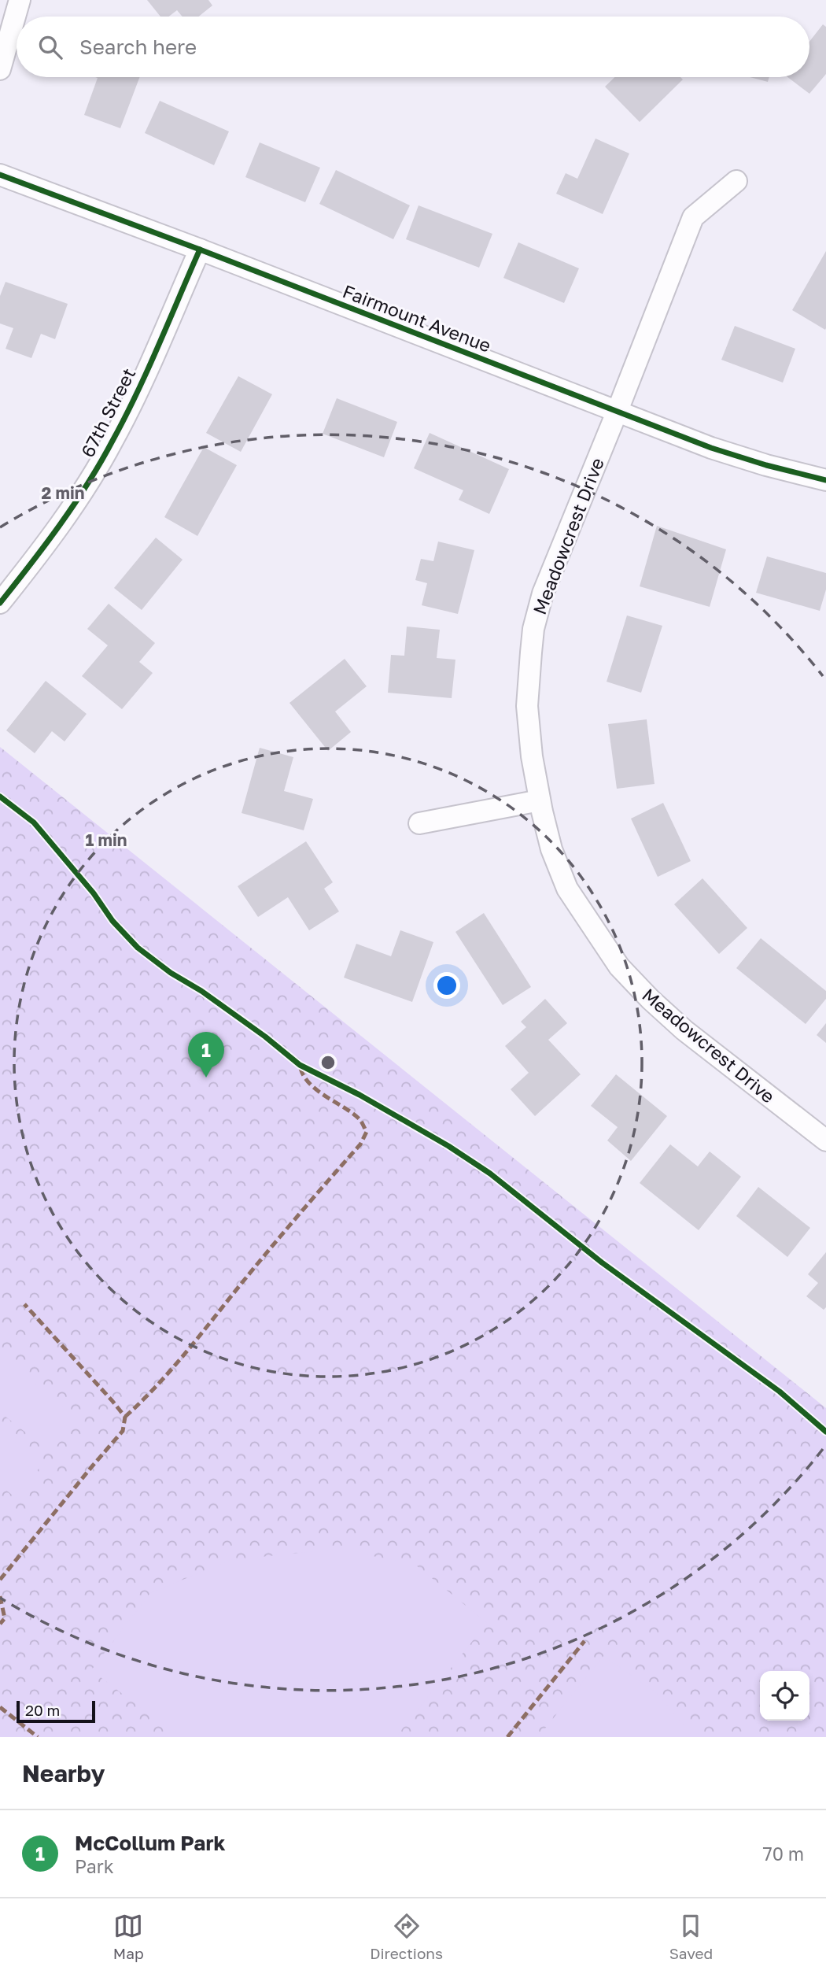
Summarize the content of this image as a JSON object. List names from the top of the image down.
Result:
{
  "streets": {
    "street": ["Fairmount Avenue", "67th Street", "Meadowcrest Drive"]
  },
  "crossings": [
    ["Fairmount Avenue", "67th Street"],
    ["Fairmount Avenue", "Meadowcrest Drive"]
  ],
  "scale_bar": "20 m",
  "page": {
    "search": "Search here",
    "pins": "1",
    "scale": "20 m",
    "heading": "Nearby",
    "list": [
      {
        "mark": "1",
        "name": "McCollum Park",
        "note": "Park",
        "value": "70 m"
      }
    ],
    "nav": ["Map", "Directions", "Saved"]
  },
  "rings": ["2 min", "1 min"]
}
